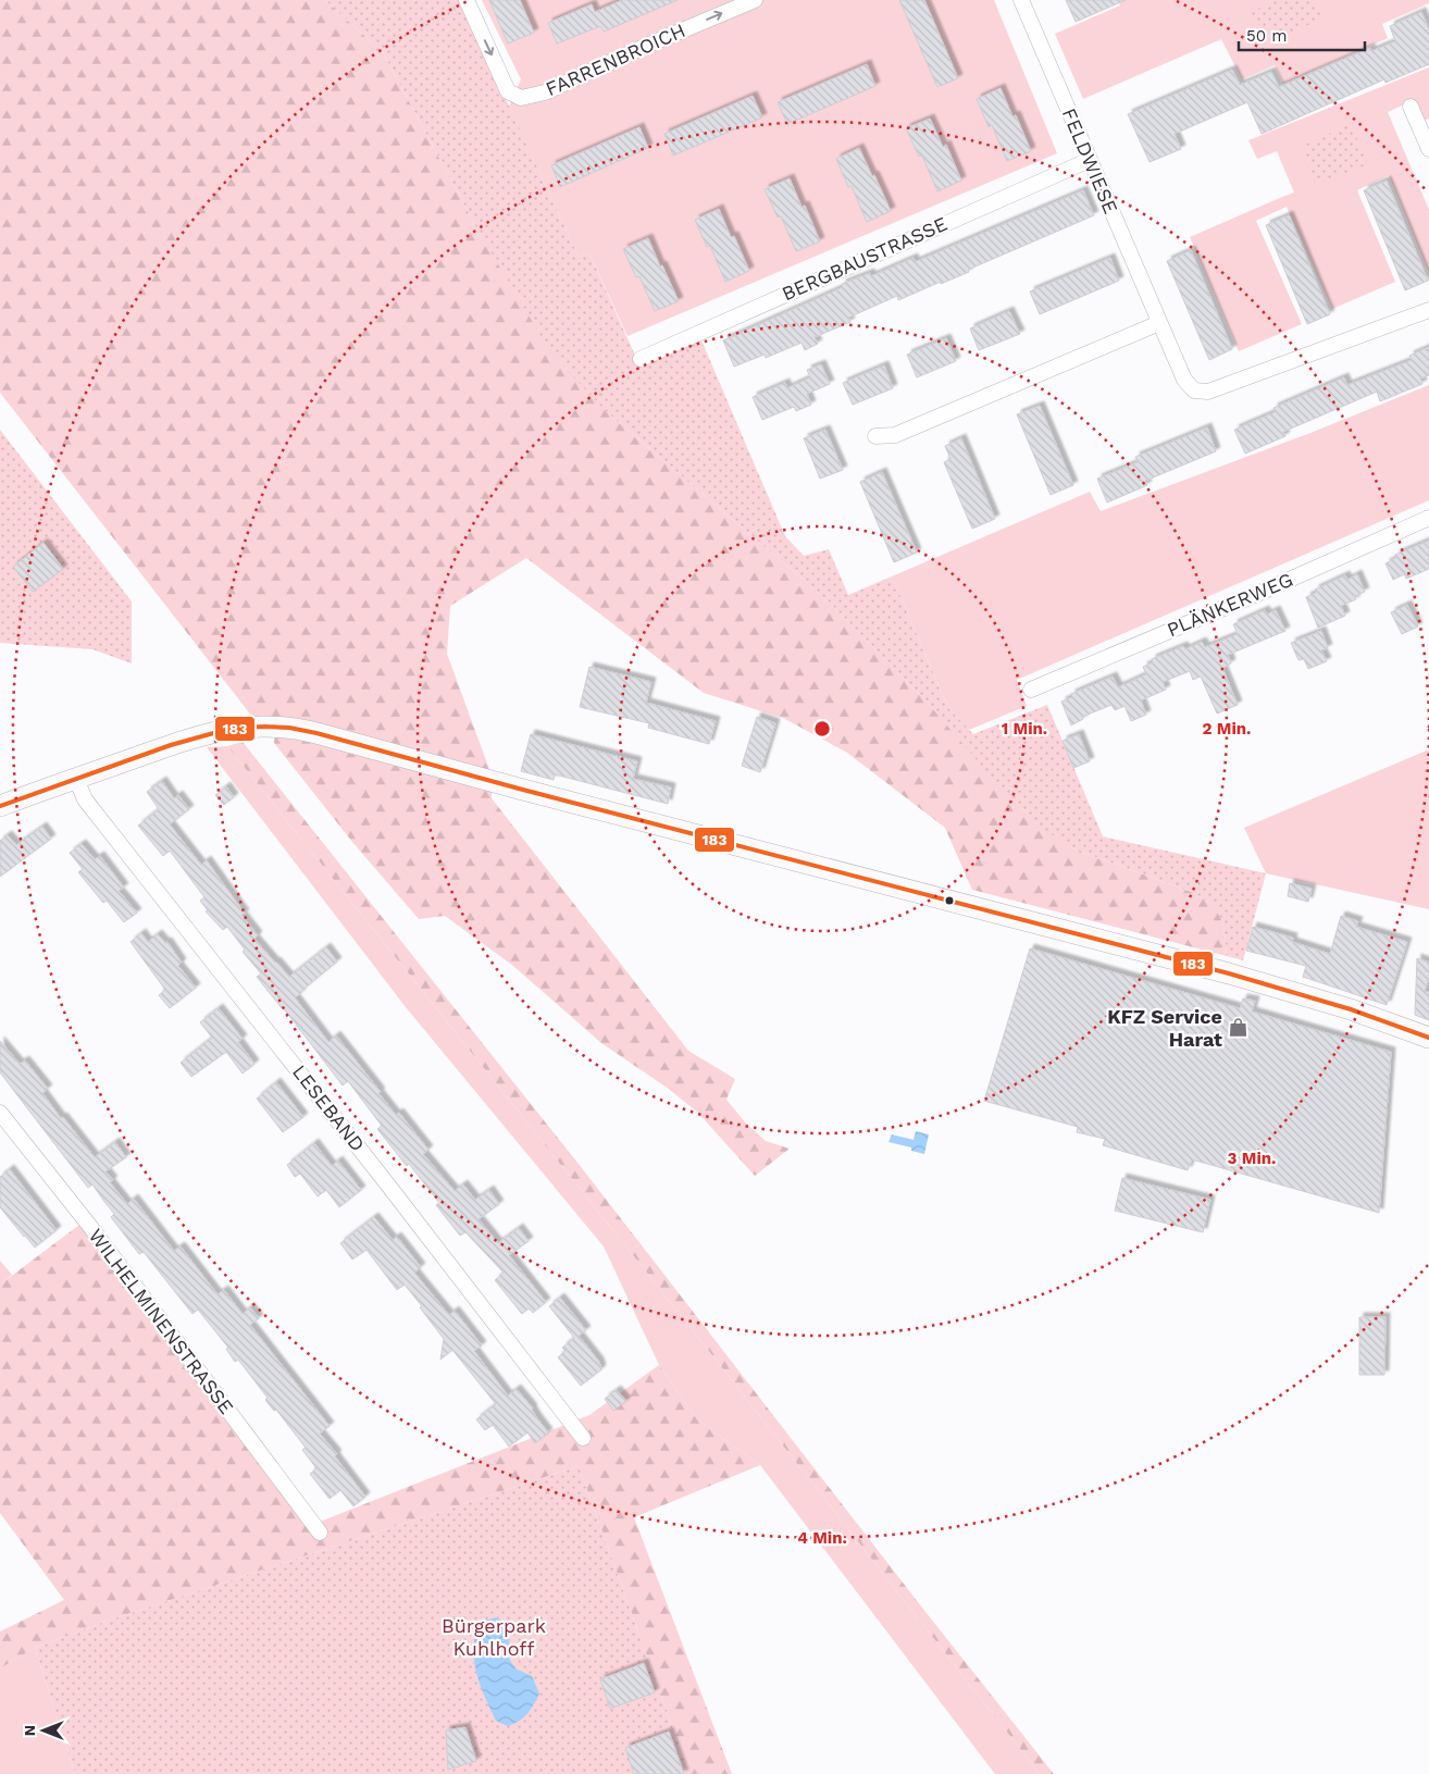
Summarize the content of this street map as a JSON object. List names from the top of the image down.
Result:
{
  "streets": {
    "street": [
      "FARRENBROICH",
      "FELDWIESE",
      "BERGBAUSTRASSE",
      "PLÄNKERWEG",
      "LESEBAND",
      "WILHELMINENSTRASSE"
    ]
  },
  "crossings": [
    ["FELDWIESE", "BERGBAUSTRASSE"]
  ],
  "parks": ["Bürgerpark Kuhlhoff"],
  "places": {
    "shop": ["KFZ Service Harat"]
  },
  "lines": ["transit line 183"],
  "scale_bar": "50 m",
  "north": "left",
  "rings": [
    "1 Min.",
    "2 Min.",
    "3 Min.",
    "4 Min."
  ]
}
